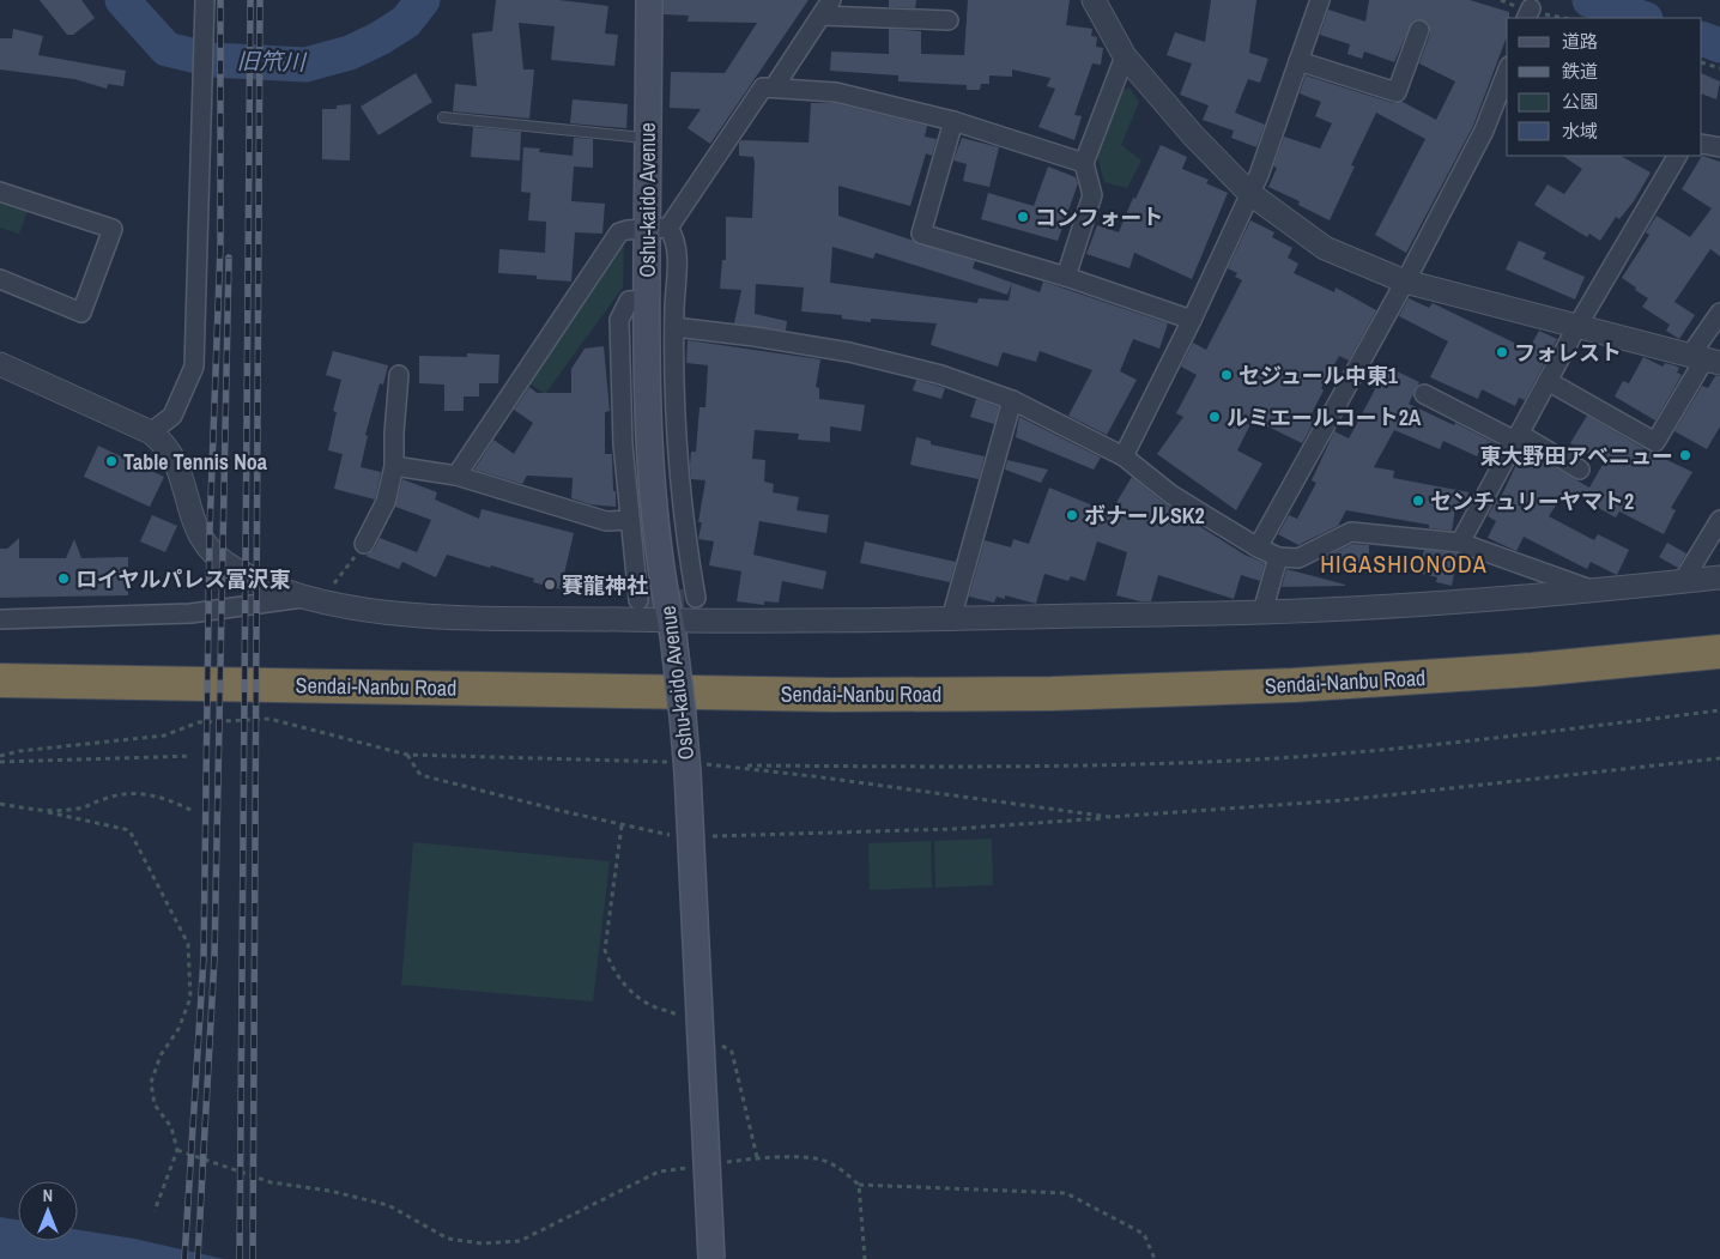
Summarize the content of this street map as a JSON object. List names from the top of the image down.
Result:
{
  "streets": {
    "highway": ["Sendai-Nanbu Road"],
    "main road": ["Oshu-kaido Avenue"]
  },
  "districts": ["HIGASHIONODA"],
  "water": ["旧笊川"],
  "places": [
    "コンフォート",
    "フォレスト",
    "セジュール中東1",
    "ルミエールコート2A",
    "東大野田アベニュー",
    "Table Tennis Noa",
    "センチュリーヤマト2",
    "ボナールSK2",
    "ロイヤルパレス富沢東",
    "賽龍神社"
  ],
  "legend": [
    "道路",
    "鉄道",
    "公園",
    "水域"
  ],
  "north": "top"
}
